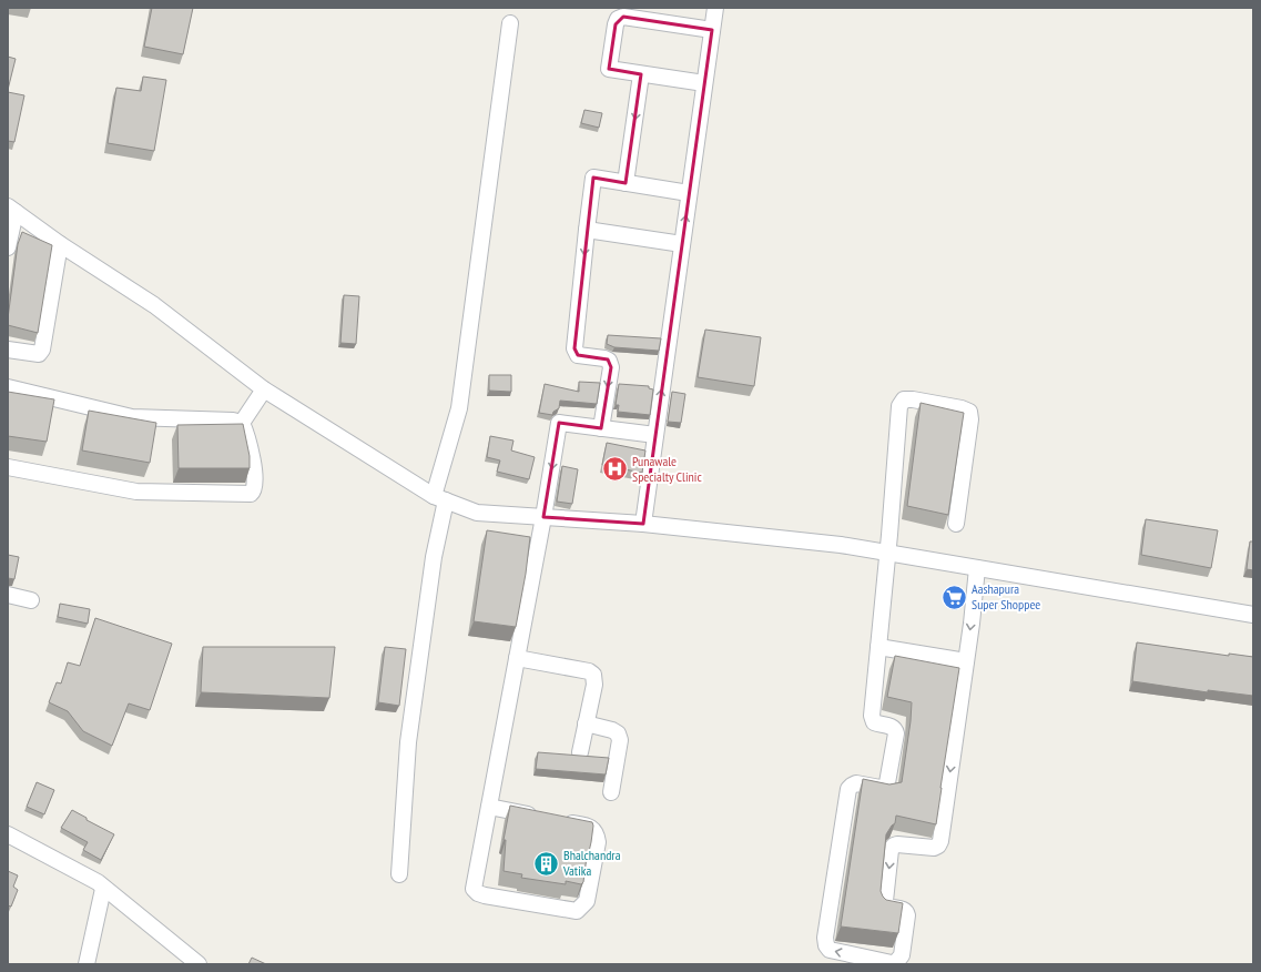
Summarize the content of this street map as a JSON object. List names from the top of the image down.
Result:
{
  "places": {
    "hospital": ["Punawale Specialty Clinic"],
    "supermarket": ["Aashapura Super Shoppee"],
    "building": ["Bhalchandra Vatika"]
  }
}
